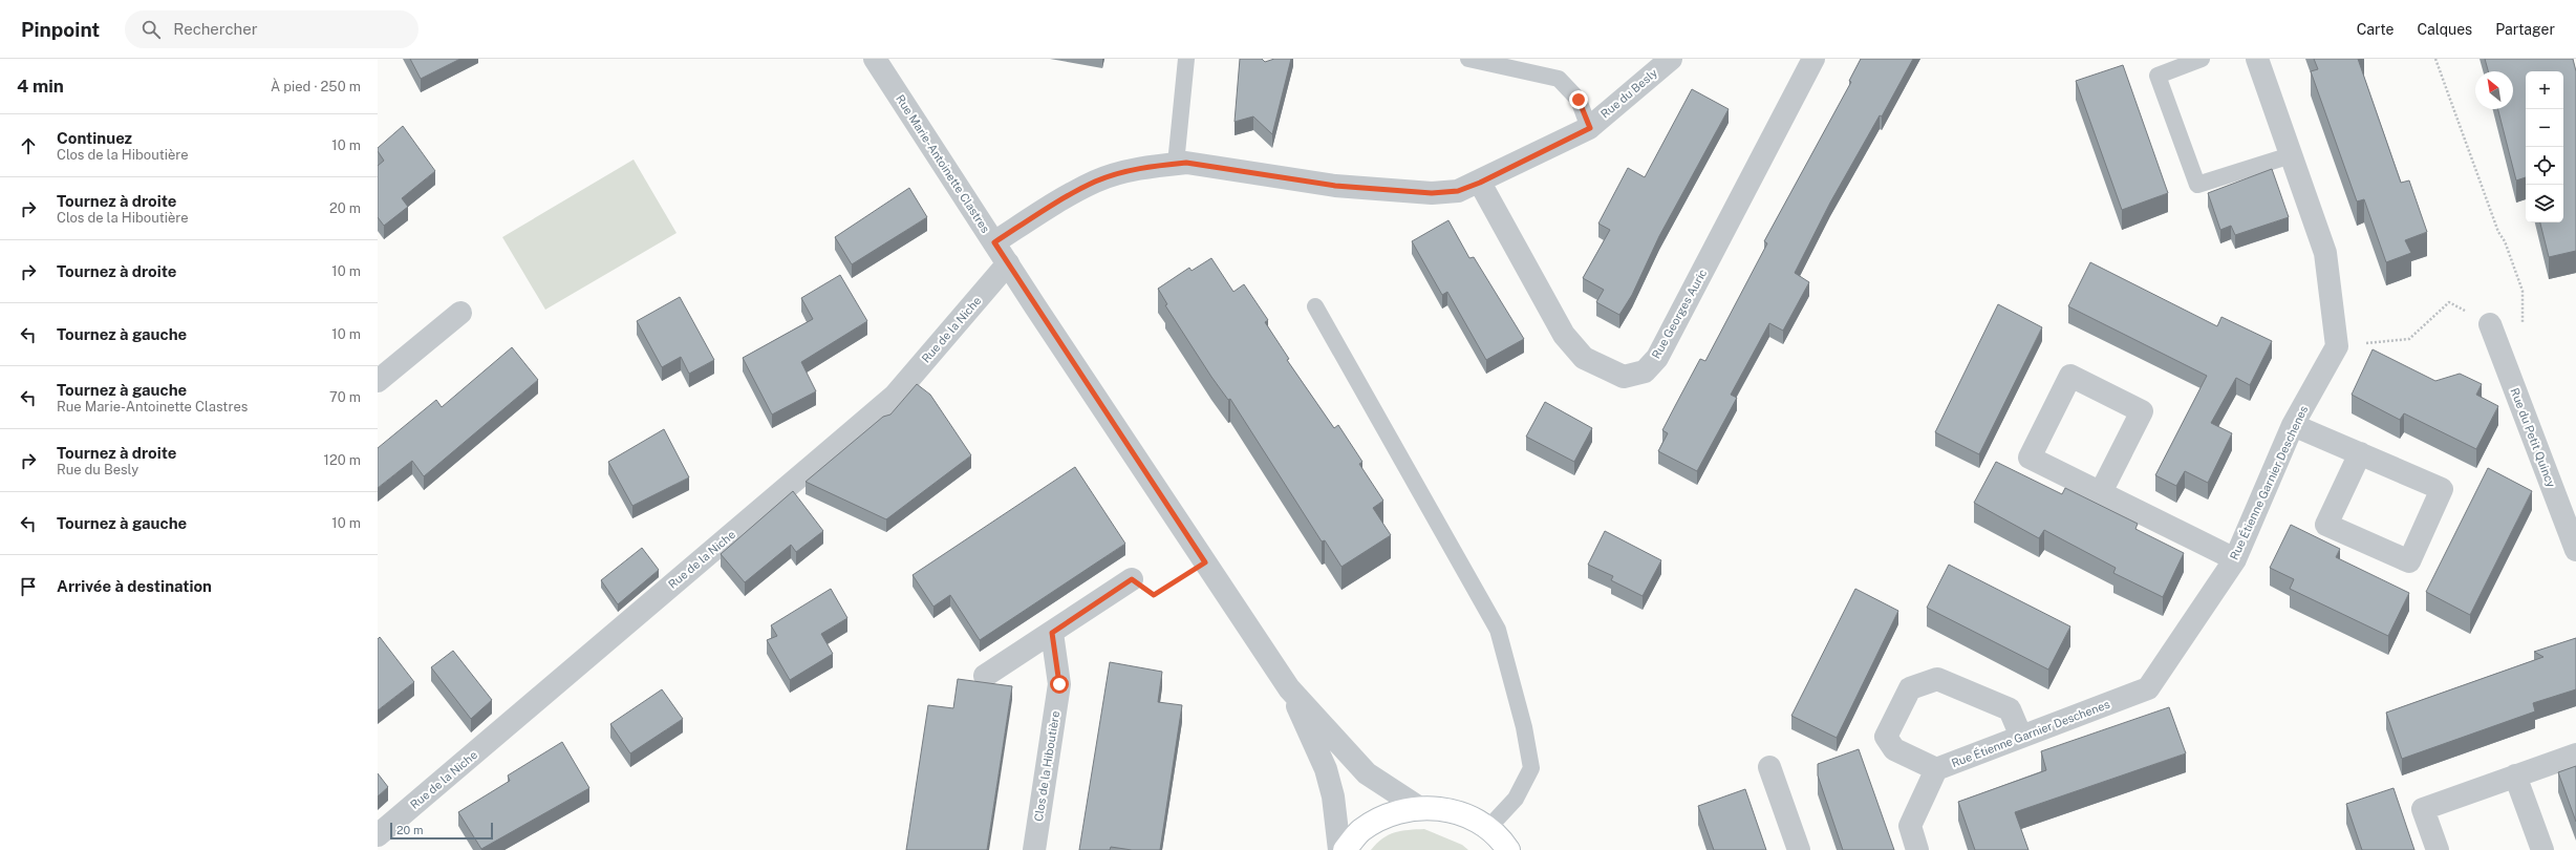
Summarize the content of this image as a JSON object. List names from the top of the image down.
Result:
{
  "streets": {
    "street": [
      "Rue du Besly",
      "Rue Marie-Antoinette Clastres",
      "Rue Georges Auric",
      "Rue de la Niche",
      "Rue du Petit Quincy",
      "Rue Étienne Garnier Deschenes",
      "Clos de la Hiboutière"
    ]
  },
  "crossings": [
    ["Rue du Besly", "Rue Marie-Antoinette Clastres"],
    ["Rue du Besly", "Rue Georges Auric"],
    ["Rue Marie-Antoinette Clastres", "Rue de la Niche"]
  ],
  "scale_bar": "20 m",
  "north": "top left",
  "page": {
    "header": "Pinpoint",
    "search": "Rechercher",
    "nav": ["Carte", "Calques", "Partager"],
    "heading": ["4 min", "À pied · 250 m"],
    "map_buttons": ["+", "−"],
    "list": [
      ["Continuez", "Clos de la Hiboutière", "10 m"],
      ["Tournez à droite", "Clos de la Hiboutière", "20 m"],
      ["Tournez à droite", "10 m"],
      ["Tournez à gauche", "10 m"],
      ["Tournez à gauche", "Rue Marie-Antoinette Clastres", "70 m"],
      ["Tournez à droite", "Rue du Besly", "120 m"],
      ["Tournez à gauche", "10 m"],
      "Arrivée à destination"
    ],
    "scale": "20 m"
  }
}
